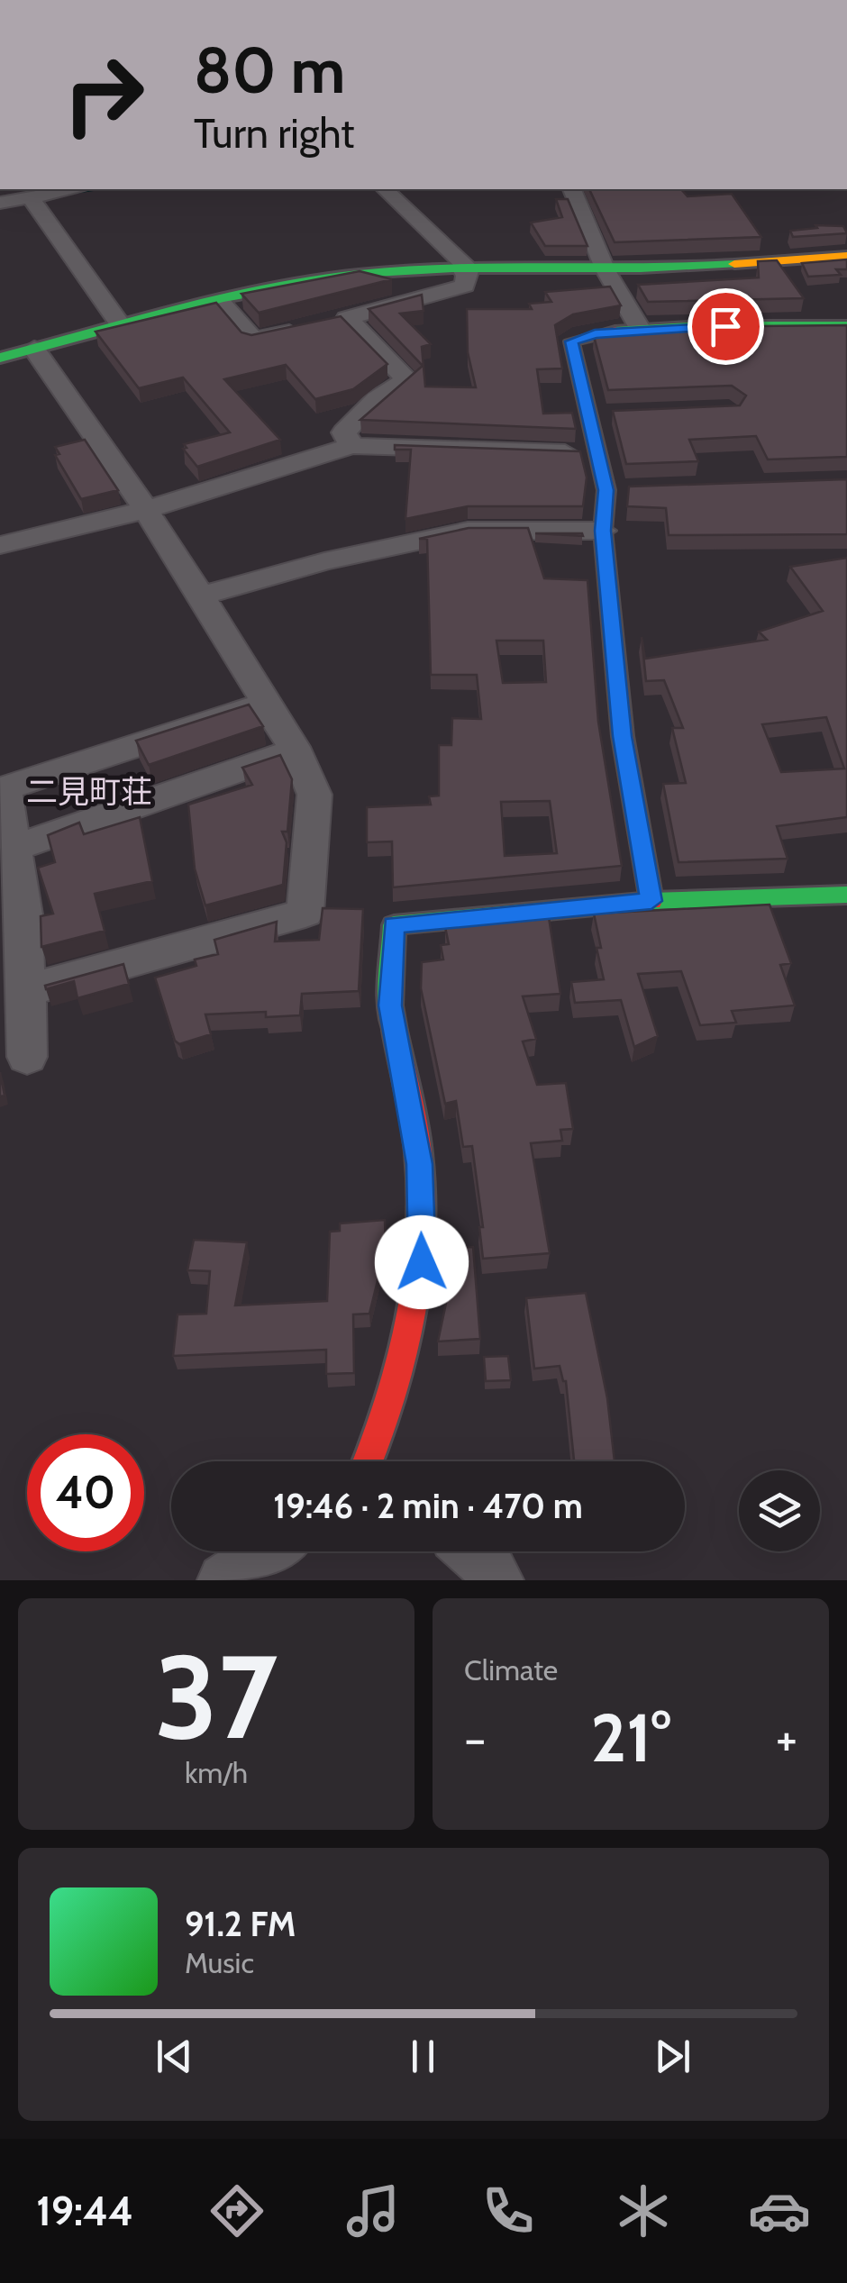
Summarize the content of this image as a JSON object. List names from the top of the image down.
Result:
{
  "districts": ["二見町荘"],
  "page": {
    "turn": ["80 m", "Turn right"],
    "limit": "40",
    "trip": "19:46 · 2 min · 470 m",
    "tile": [
      ["37", "km/h"],
      "Climate"
    ],
    "heat": ["−", "21°", "+"],
    "song": ["91.2 FM", "Music"],
    "tabs": "19:44"
  }
}
